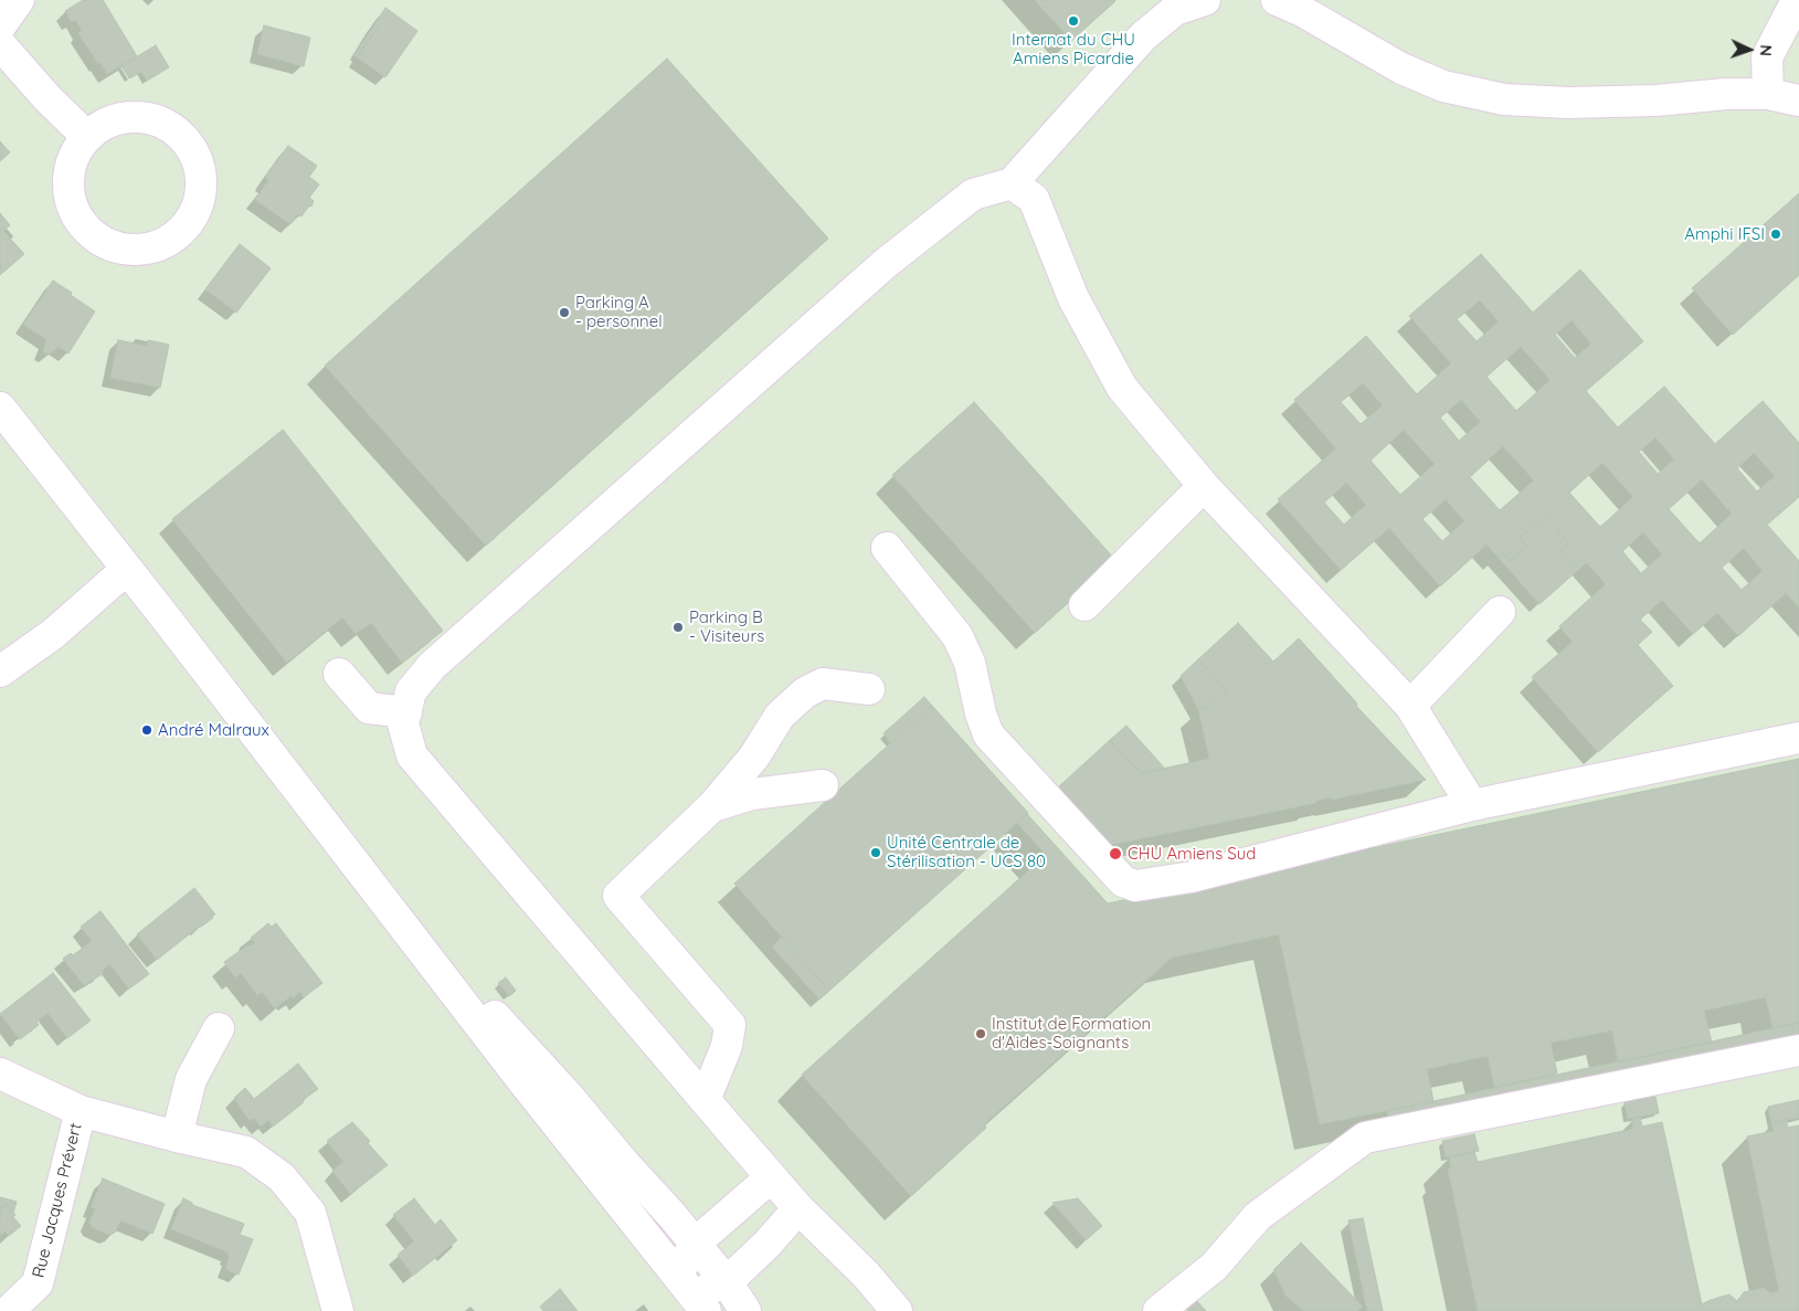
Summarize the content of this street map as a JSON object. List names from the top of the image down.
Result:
{
  "streets": {
    "street": ["Rue Jacques Prévert"]
  },
  "places": [
    "Internat du CHU Amiens Picardie",
    "Amphi IFSI",
    "Parking A - personnel",
    "Parking B - Visiteurs",
    "André Malraux",
    "Unité Centrale de Stérilisation - UCS 80",
    "CHU Amiens Sud",
    "Institut de Formation d'Aides-Soignants"
  ],
  "north": "right"
}
